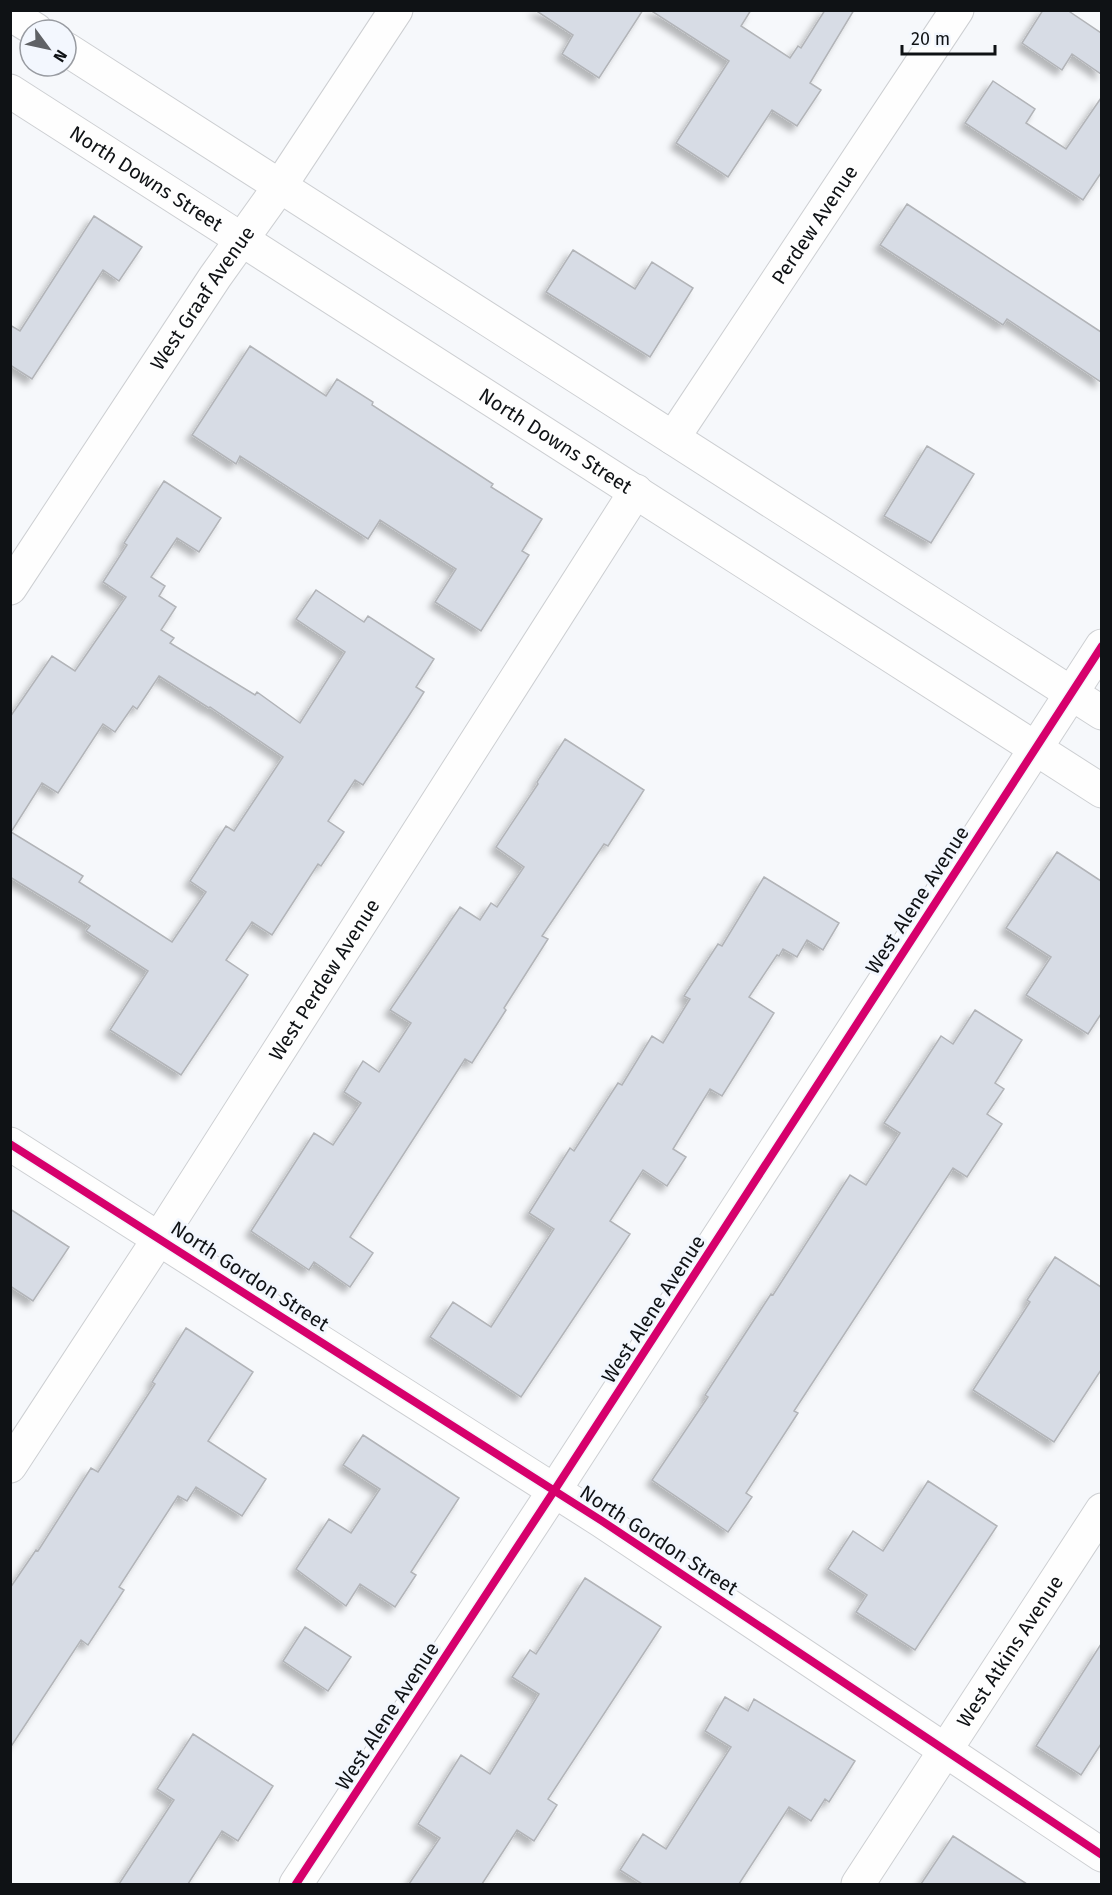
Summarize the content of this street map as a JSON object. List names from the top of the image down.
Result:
{
  "streets": {
    "street": [
      "North Downs Street",
      "Perdew Avenue",
      "West Graaf Avenue",
      "West Alene Avenue",
      "West Perdew Avenue",
      "North Gordon Street",
      "West Atkins Avenue"
    ]
  },
  "crossings": [
    ["North Downs Street", "West Graaf Avenue"],
    ["North Downs Street", "West Alene Avenue"],
    ["North Downs Street", "West Perdew Avenue"],
    ["West Alene Avenue", "North Gordon Street"],
    ["West Perdew Avenue", "North Gordon Street"],
    ["North Gordon Street", "West Atkins Avenue"]
  ],
  "scale_bar": "20 m",
  "north": "bottom right"
}
